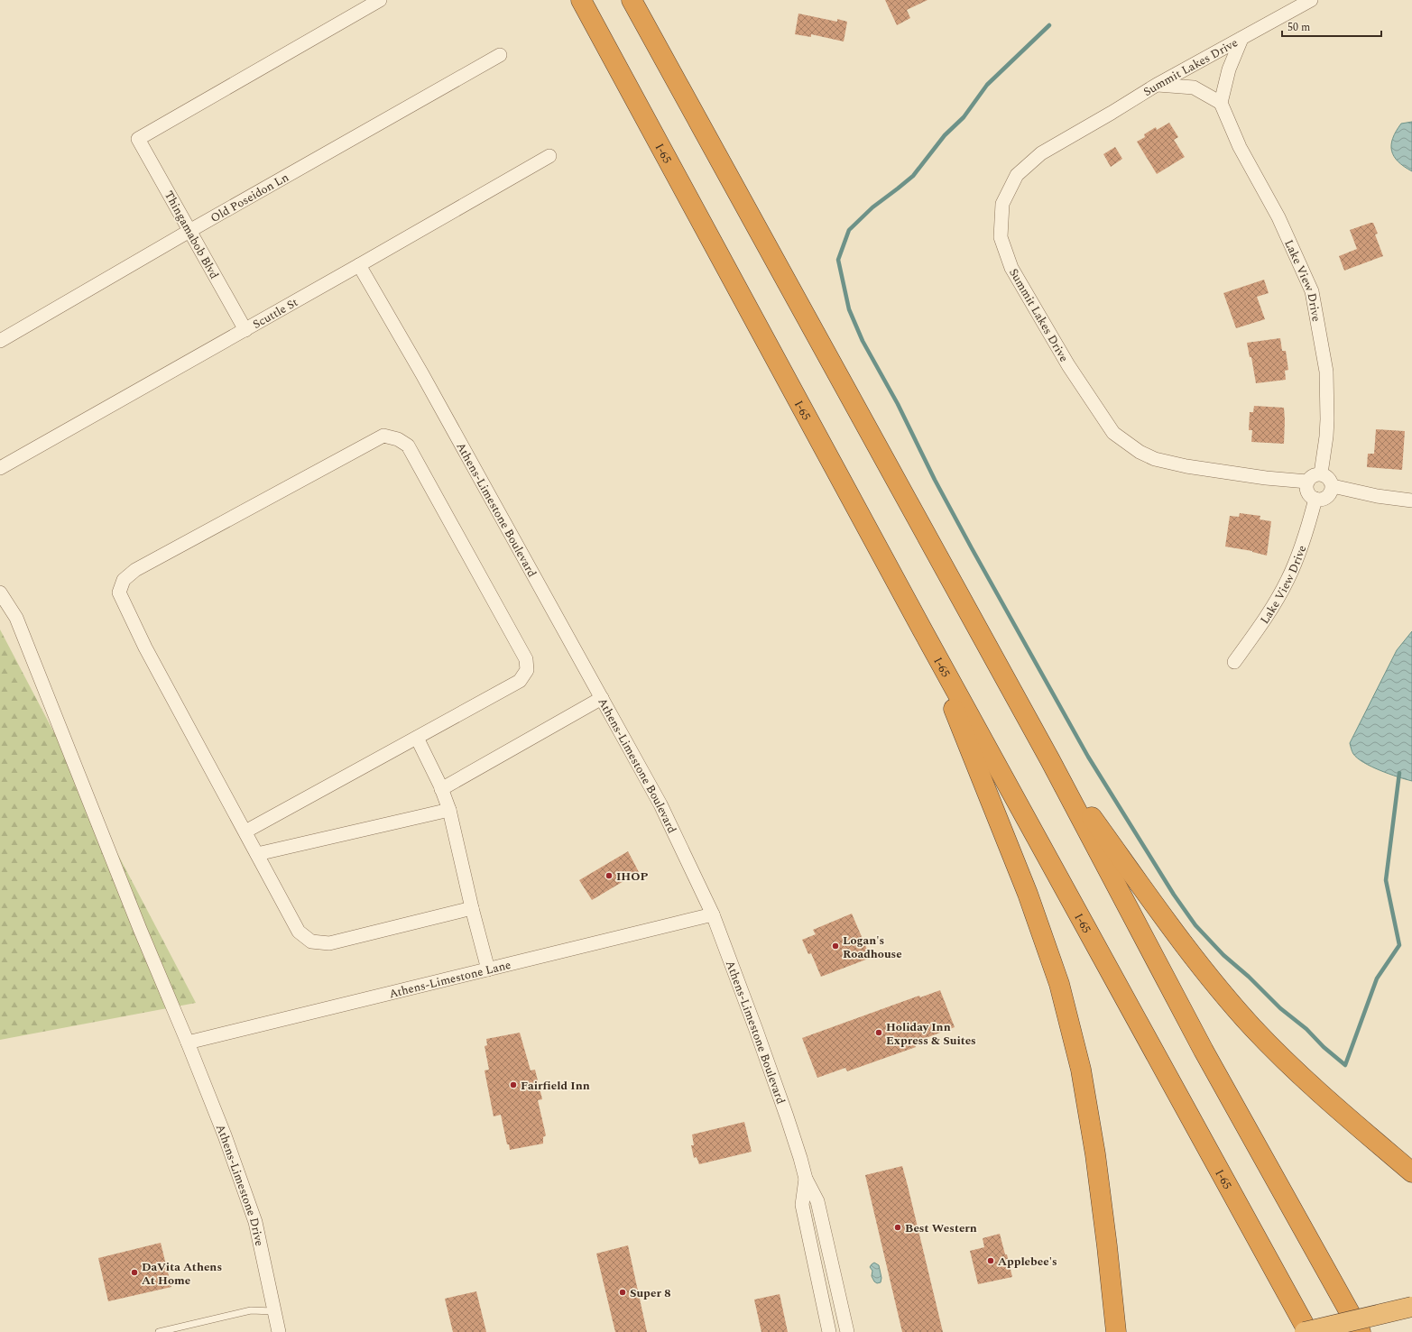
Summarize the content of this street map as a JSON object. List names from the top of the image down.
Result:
{
  "streets": {
    "highway": ["I-65"],
    "street": [
      "Summit Lakes Drive",
      "Old Poseidon Ln",
      "Thingamabob Blvd",
      "Lake View Drive",
      "Scuttle St",
      "Athens-Limestone Boulevard",
      "Athens-Limestone Lane",
      "Athens-Limestone Drive"
    ]
  },
  "crossings": [
    ["Summit Lakes Drive", "Lake View Drive"],
    ["Old Poseidon Ln", "Thingamabob Blvd"],
    ["Thingamabob Blvd", "Scuttle St"],
    ["Scuttle St", "Athens-Limestone Boulevard"],
    ["Athens-Limestone Boulevard", "Athens-Limestone Lane"],
    ["Athens-Limestone Lane", "Athens-Limestone Drive"]
  ],
  "places": [
    "IHOP",
    "Logan's Roadhouse",
    "Holiday Inn Express & Suites",
    "Fairfield Inn",
    "Best Western",
    "Applebee's",
    "DaVita Athens At Home",
    "Super 8"
  ],
  "scale_bar": "50 m"
}
